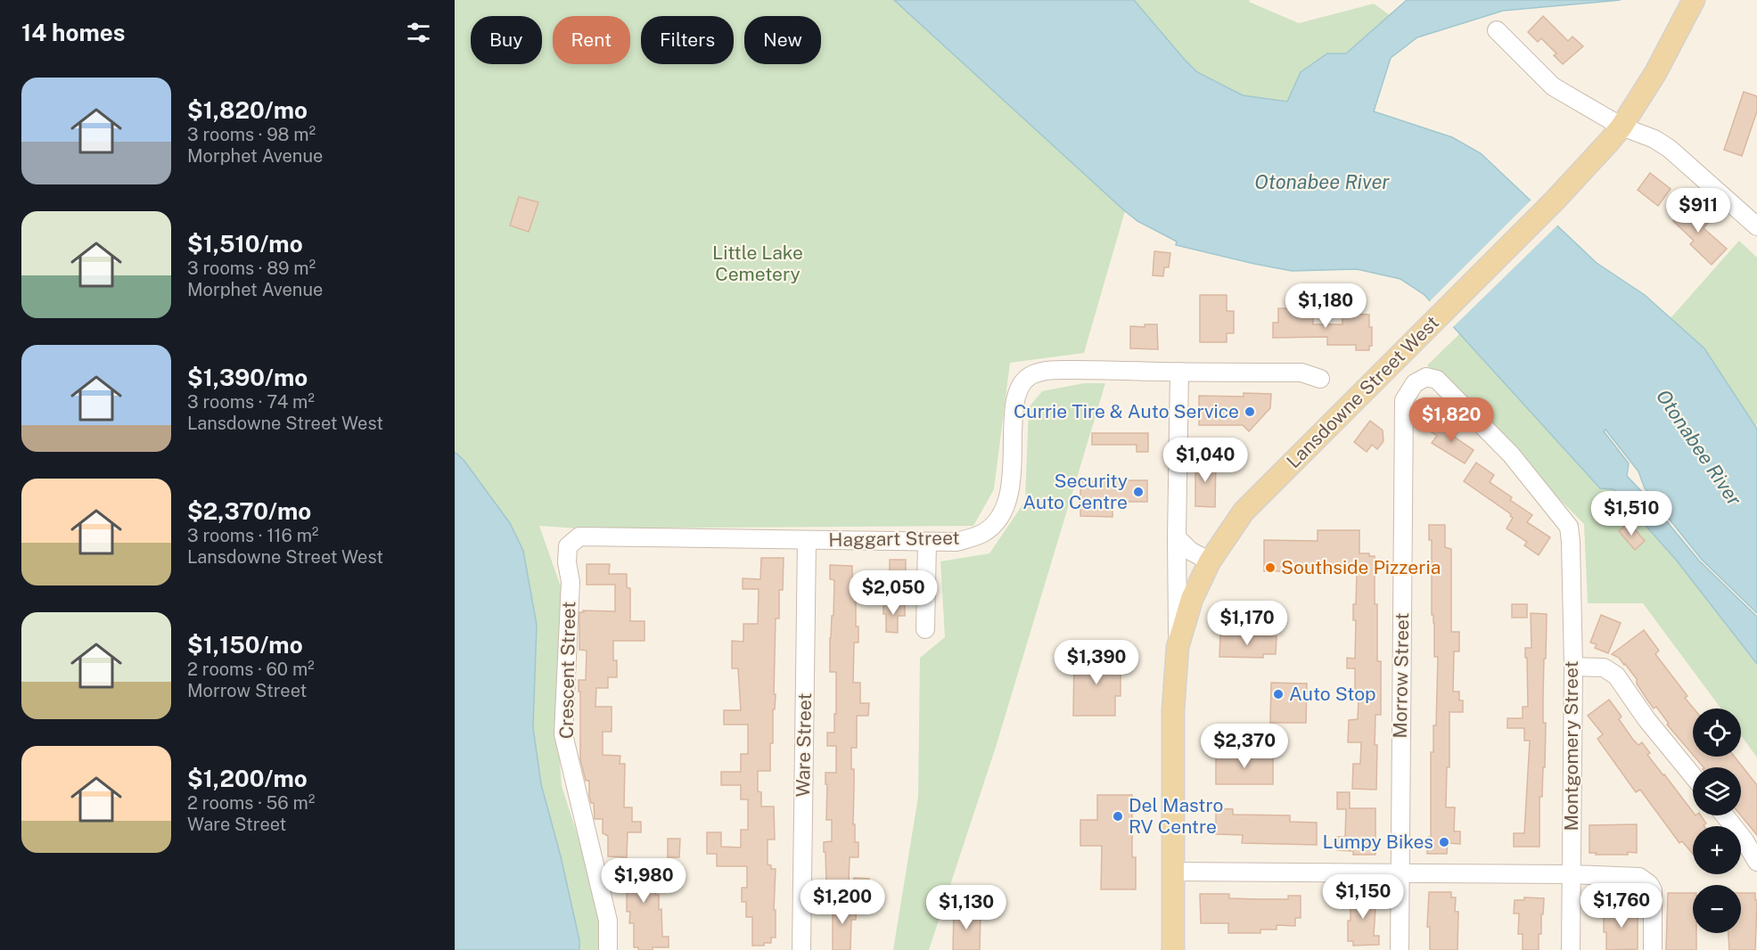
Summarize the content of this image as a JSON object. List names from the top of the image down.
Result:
{
  "streets": {
    "main road": ["Lansdowne Street West"],
    "street": [
      "Haggart Street",
      "Crescent Street",
      "Morrow Street",
      "Ware Street",
      "Montgomery Street"
    ]
  },
  "crossings": [
    ["Haggart Street", "Crescent Street"],
    ["Haggart Street", "Ware Street"],
    ["Morrow Street", "Montgomery Street"]
  ],
  "water": ["Otonabee River"],
  "parks": ["Little Lake Cemetery"],
  "places": [
    "Currie Tire & Auto Service",
    "Security Auto Centre",
    "Southside Pizzeria",
    "Auto Stop",
    "Del Mastro RV Centre",
    "Lumpy Bikes"
  ],
  "page": {
    "heading": "14 homes",
    "chip": [
      "Buy",
      "Rent",
      "Filters",
      "New"
    ],
    "list": [
      {
        "name": "$1,820/mo",
        "note": "3 rooms · 98 m² · Morphet Avenue"
      },
      {
        "name": "$1,510/mo",
        "note": "3 rooms · 89 m² · Morphet Avenue"
      },
      {
        "name": "$1,390/mo",
        "note": "3 rooms · 74 m² · Lansdowne Street West"
      },
      {
        "name": "$2,370/mo",
        "note": "3 rooms · 116 m² · Lansdowne Street West"
      },
      {
        "name": "$1,150/mo",
        "note": "2 rooms · 60 m² · Morrow Street"
      },
      {
        "name": "$1,200/mo",
        "note": "2 rooms · 56 m² · Ware Street"
      }
    ],
    "price": [
      "$911",
      "$1,180",
      "$1,820",
      "$1,040",
      "$1,510",
      "$2,050",
      "$1,170",
      "$1,390",
      "$2,370",
      "$1,980",
      "$1,150",
      "$1,200",
      "$1,760",
      "$1,130"
    ],
    "map_buttons": ["+", "−"]
  }
}
